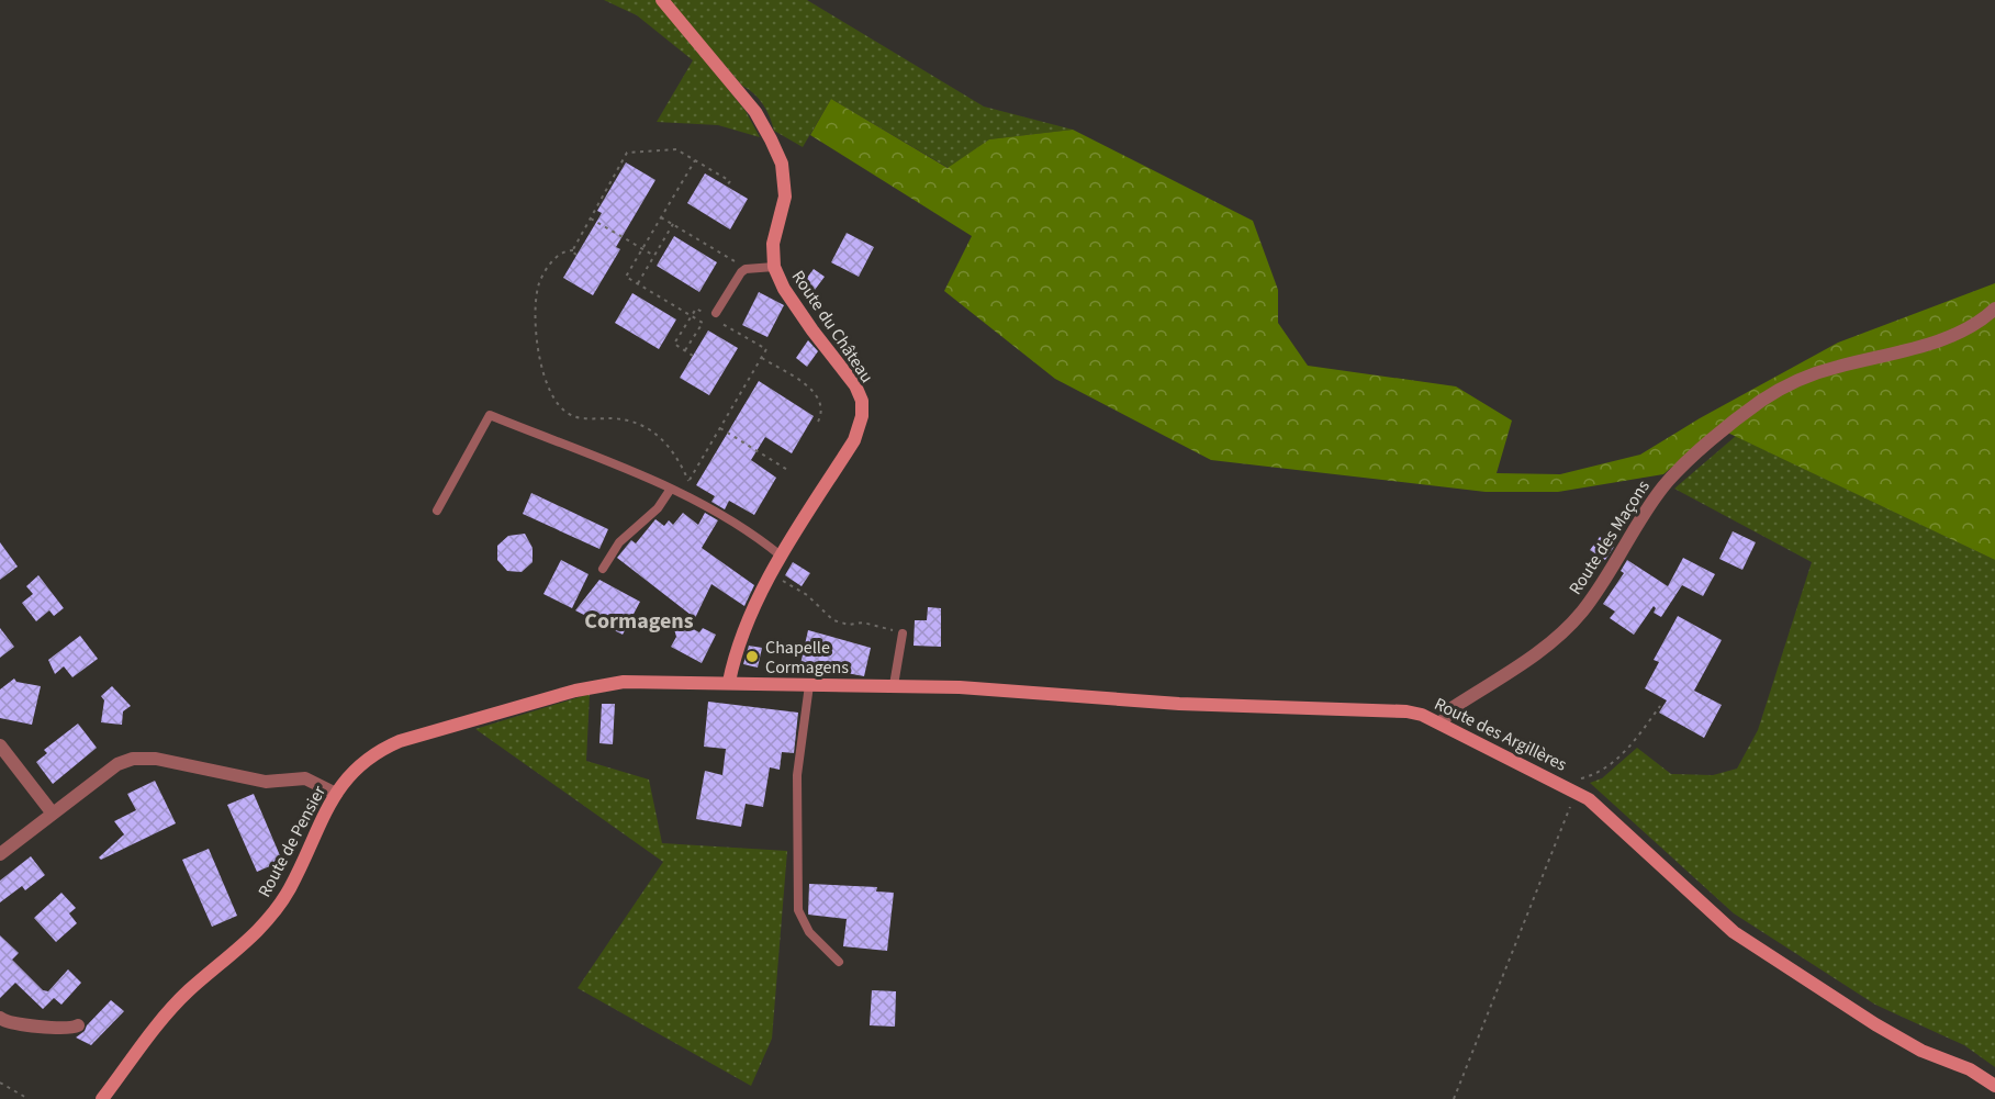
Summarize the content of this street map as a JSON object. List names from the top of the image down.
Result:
{
  "streets": {
    "street": [
      "Route du Château",
      "Route des Maçons",
      "Route des Argillères",
      "Route de Pensier"
    ]
  },
  "crossings": [
    ["Route du Château", "Route des Argillères"],
    ["Route du Château", "Route de Pensier"],
    ["Route des Maçons", "Route des Argillères"],
    ["Route des Argillères", "Route de Pensier"]
  ],
  "districts": ["Cormagens"],
  "places": ["Chapelle Cormagens"]
}
